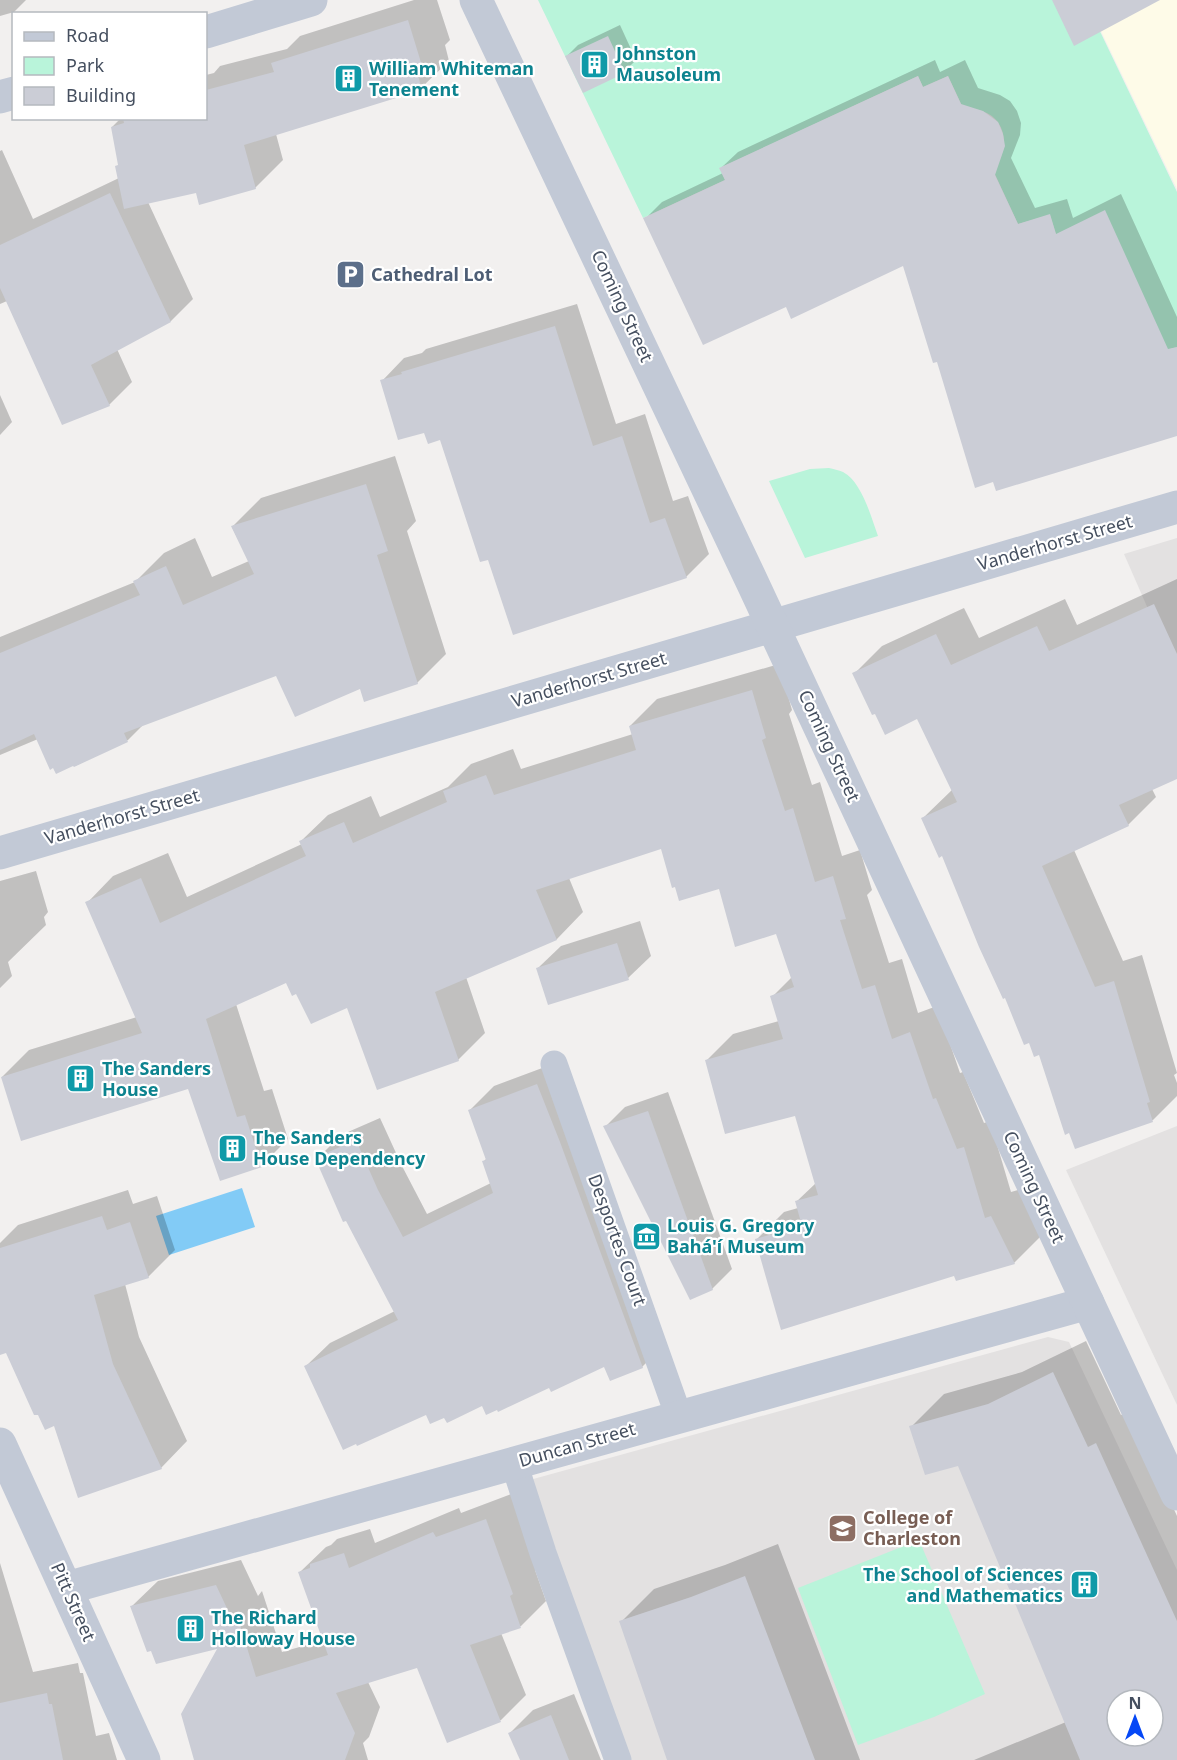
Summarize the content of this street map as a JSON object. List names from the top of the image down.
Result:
{
  "streets": {
    "street": [
      "Coming Street",
      "Vanderhorst Street",
      "Duncan Street",
      "Pitt Street"
    ],
    "lane": ["Desportes Court"]
  },
  "crossings": [
    ["Coming Street", "Vanderhorst Street"],
    ["Coming Street", "Duncan Street"],
    ["Desportes Court", "Duncan Street"],
    ["Duncan Street", "Pitt Street"]
  ],
  "places": {
    "building": [
      "Johnston Mausoleum",
      "William Whiteman Tenement",
      "The Sanders House",
      "The Sanders House Dependency",
      "The School of Sciences and Mathematics",
      "The Richard Holloway House"
    ],
    "parking": ["Cathedral Lot"],
    "museum": ["Louis G. Gregory Bahá'í Museum"],
    "school or university": ["College of Charleston"]
  },
  "legend": ["Road", "Park", "Building"],
  "north": "top"
}
